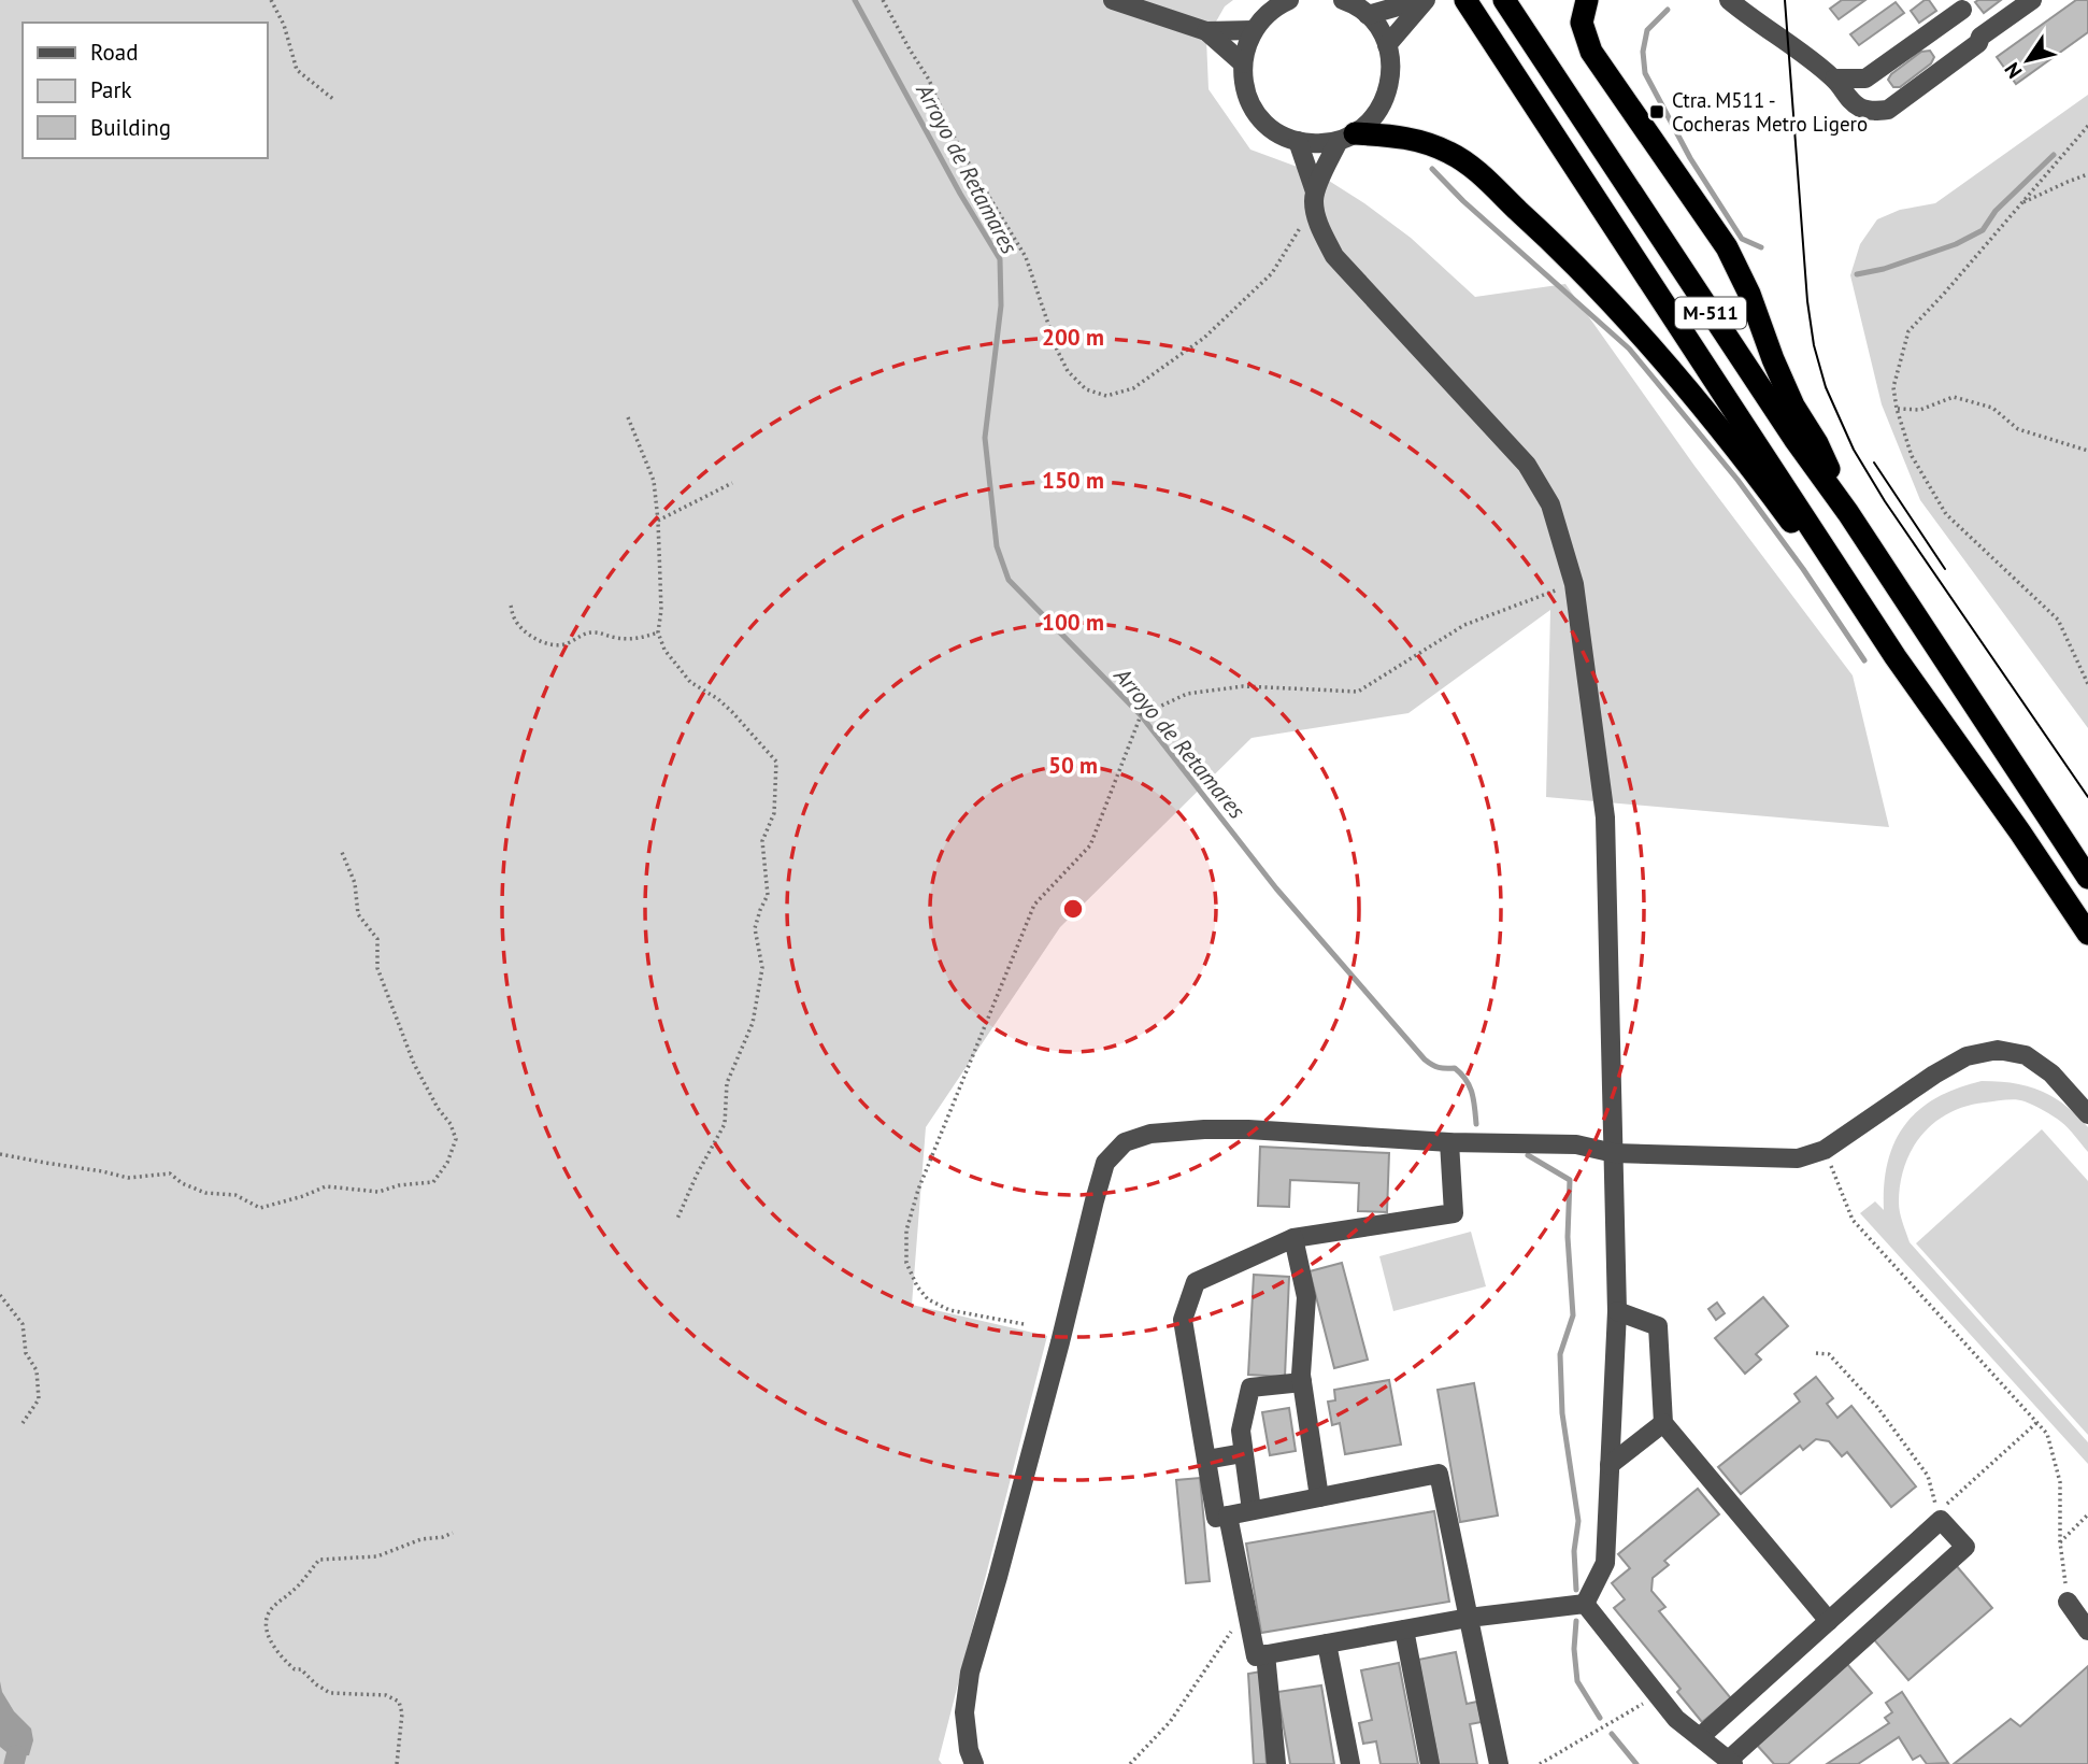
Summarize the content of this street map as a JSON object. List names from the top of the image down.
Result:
{
  "streets": {
    "highway": ["M-511"]
  },
  "water": ["Arroyo de Retamares"],
  "places": {
    "transit": ["Ctra. M511 - Cocheras Metro Ligero"]
  },
  "legend": ["Road", "Park", "Building"],
  "north": "bottom left",
  "rings": [
    "200 m",
    "150 m",
    "100 m",
    "50 m"
  ]
}
